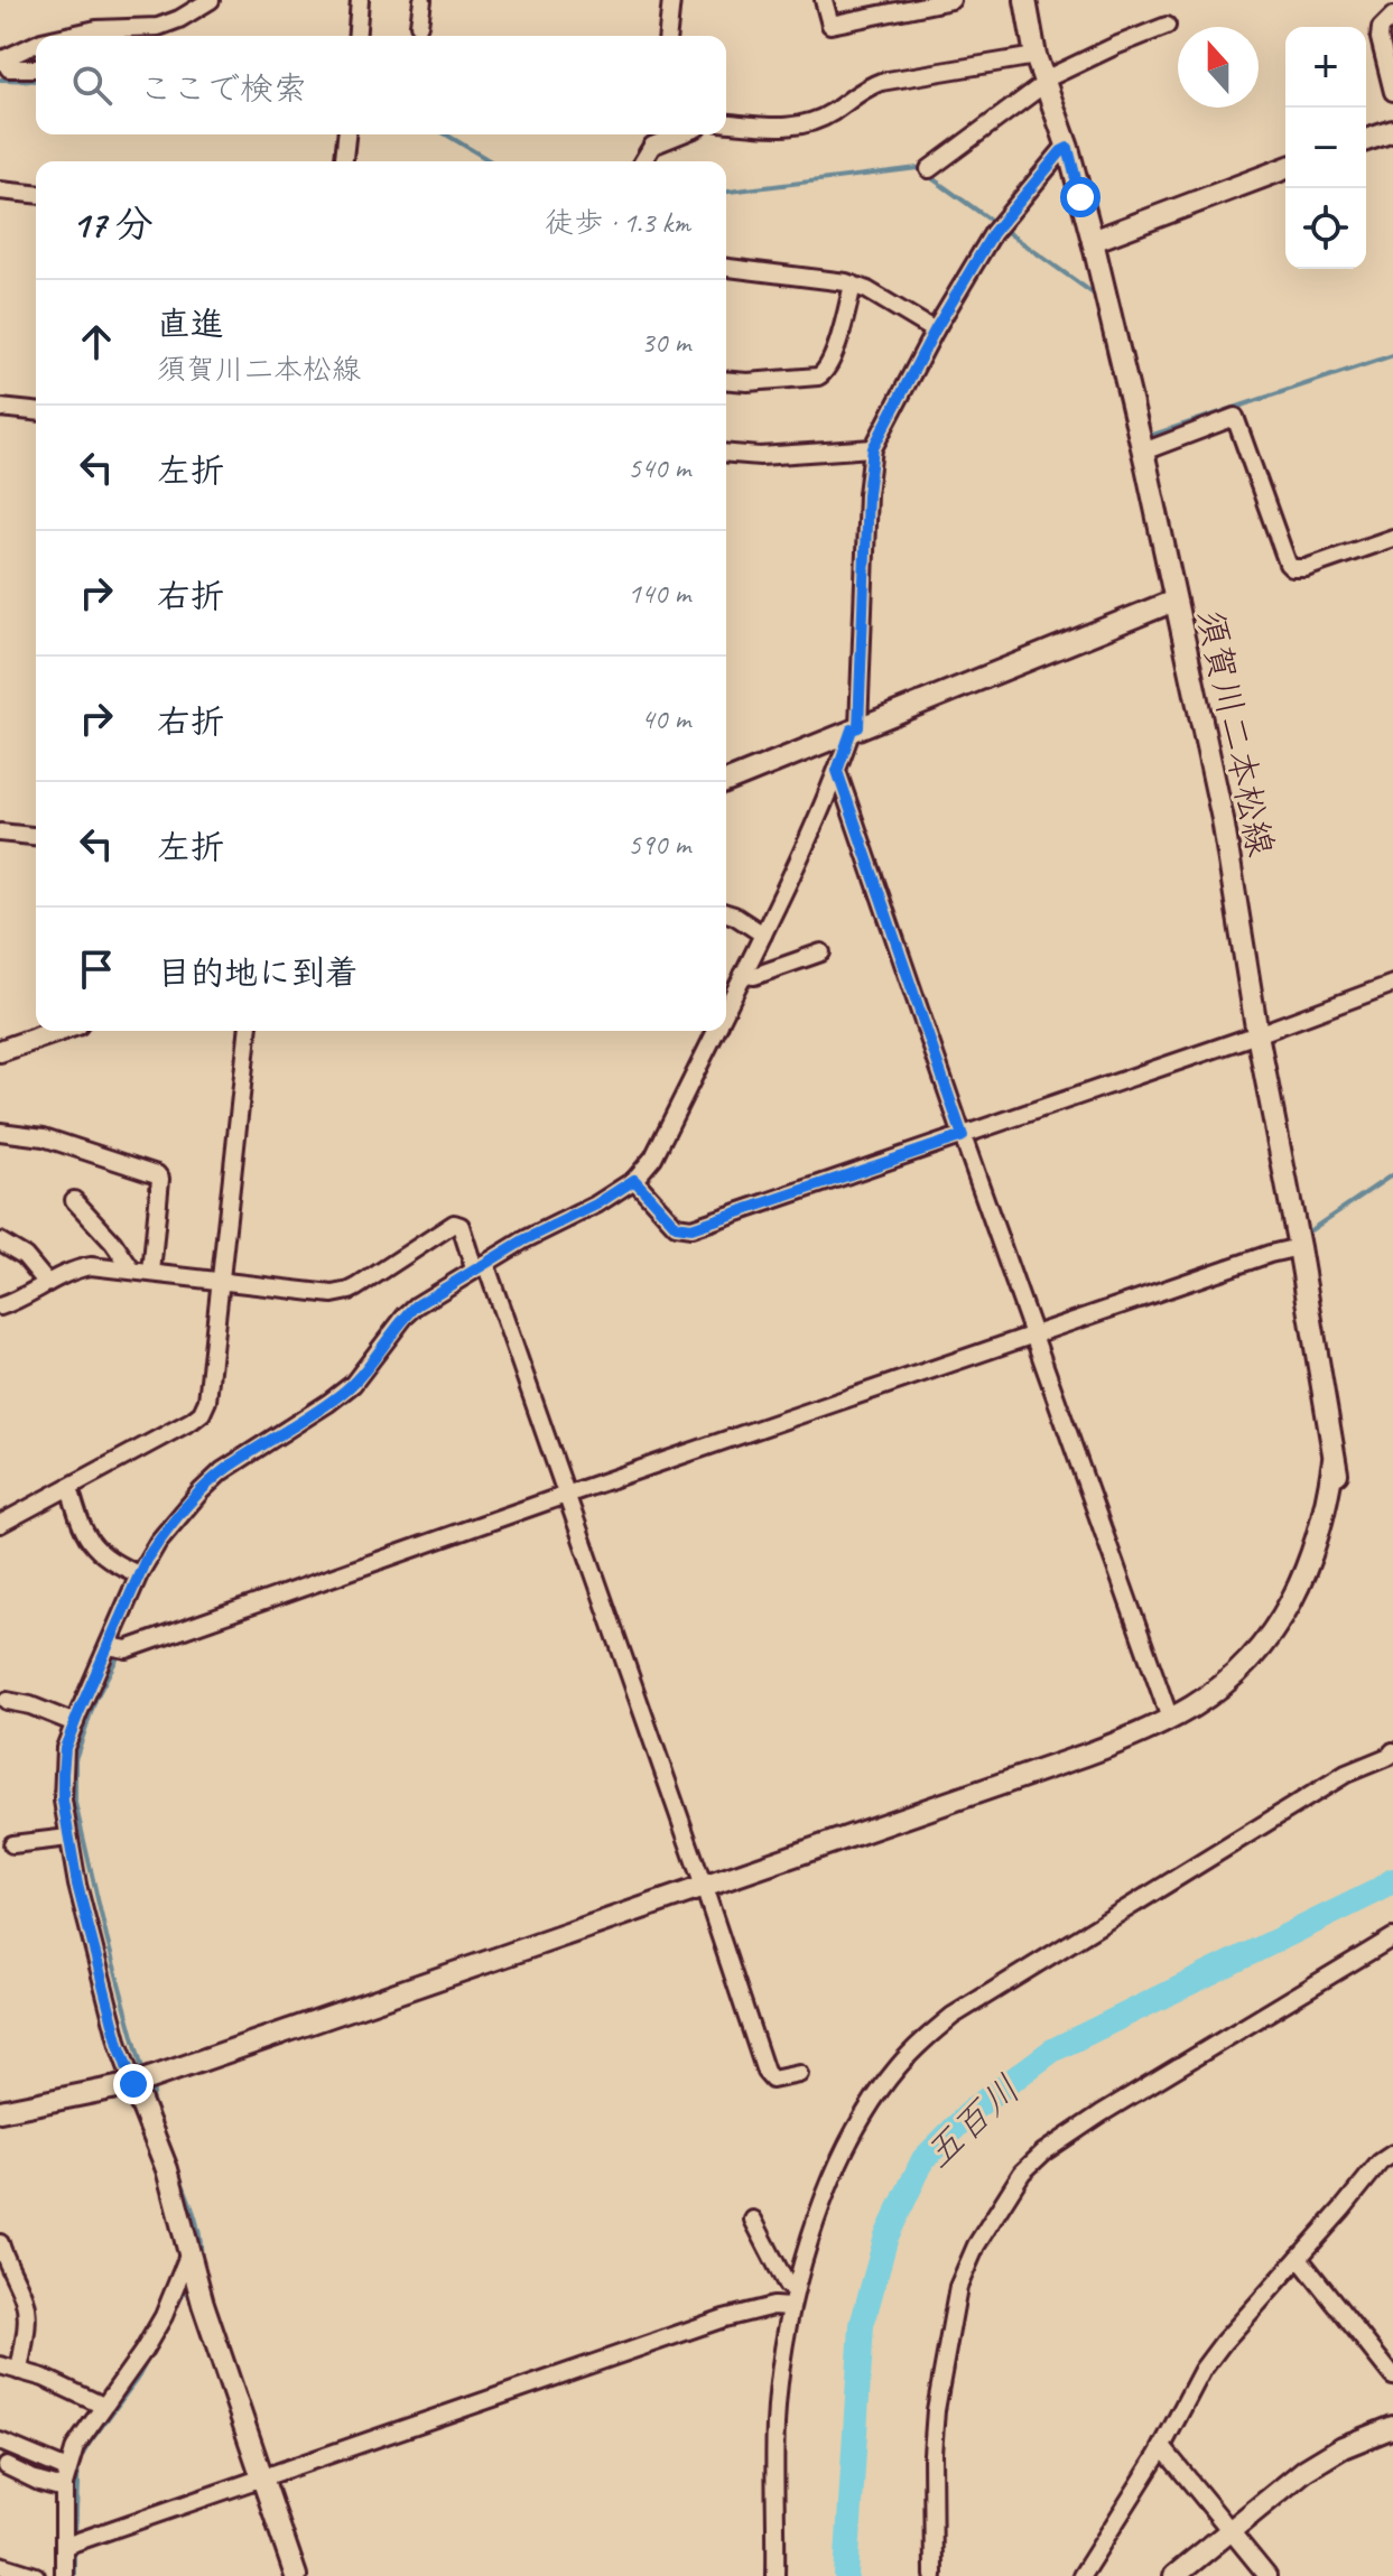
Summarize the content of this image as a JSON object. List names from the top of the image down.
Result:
{
  "streets": {
    "street": ["須賀川二本松線"]
  },
  "water": ["五百川"],
  "north": "top",
  "page": {
    "map_buttons": ["+", "−"],
    "search": "ここで検索",
    "heading": ["17 分", "徒歩 · 1.3 km"],
    "list": [
      ["直進", "須賀川二本松線", "30 m"],
      ["左折", "540 m"],
      ["右折", "140 m"],
      ["右折", "40 m"],
      ["左折", "590 m"],
      "目的地に到着"
    ]
  }
}
